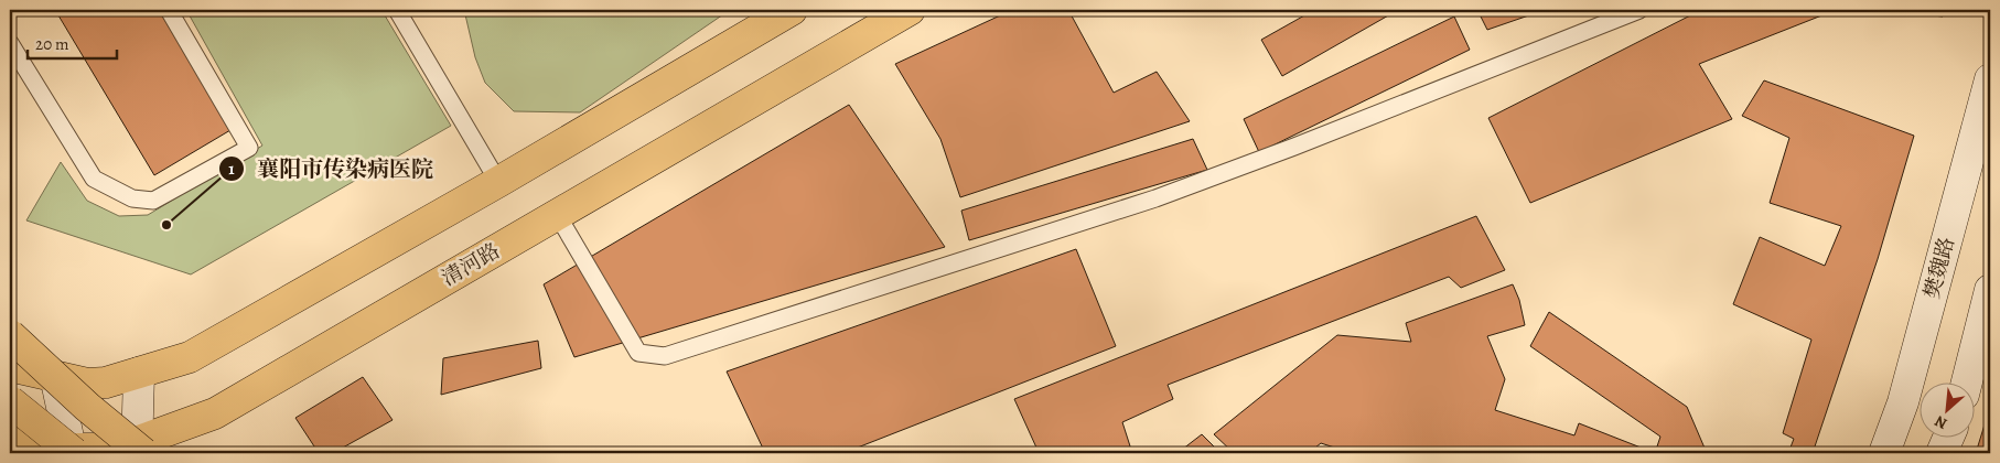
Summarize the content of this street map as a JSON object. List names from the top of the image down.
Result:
{
  "streets": {
    "main road": ["清河路"],
    "street": ["樊魏路"]
  },
  "places": ["襄阳市传染病医院"],
  "scale_bar": "20 m",
  "north": "bottom left"
}
